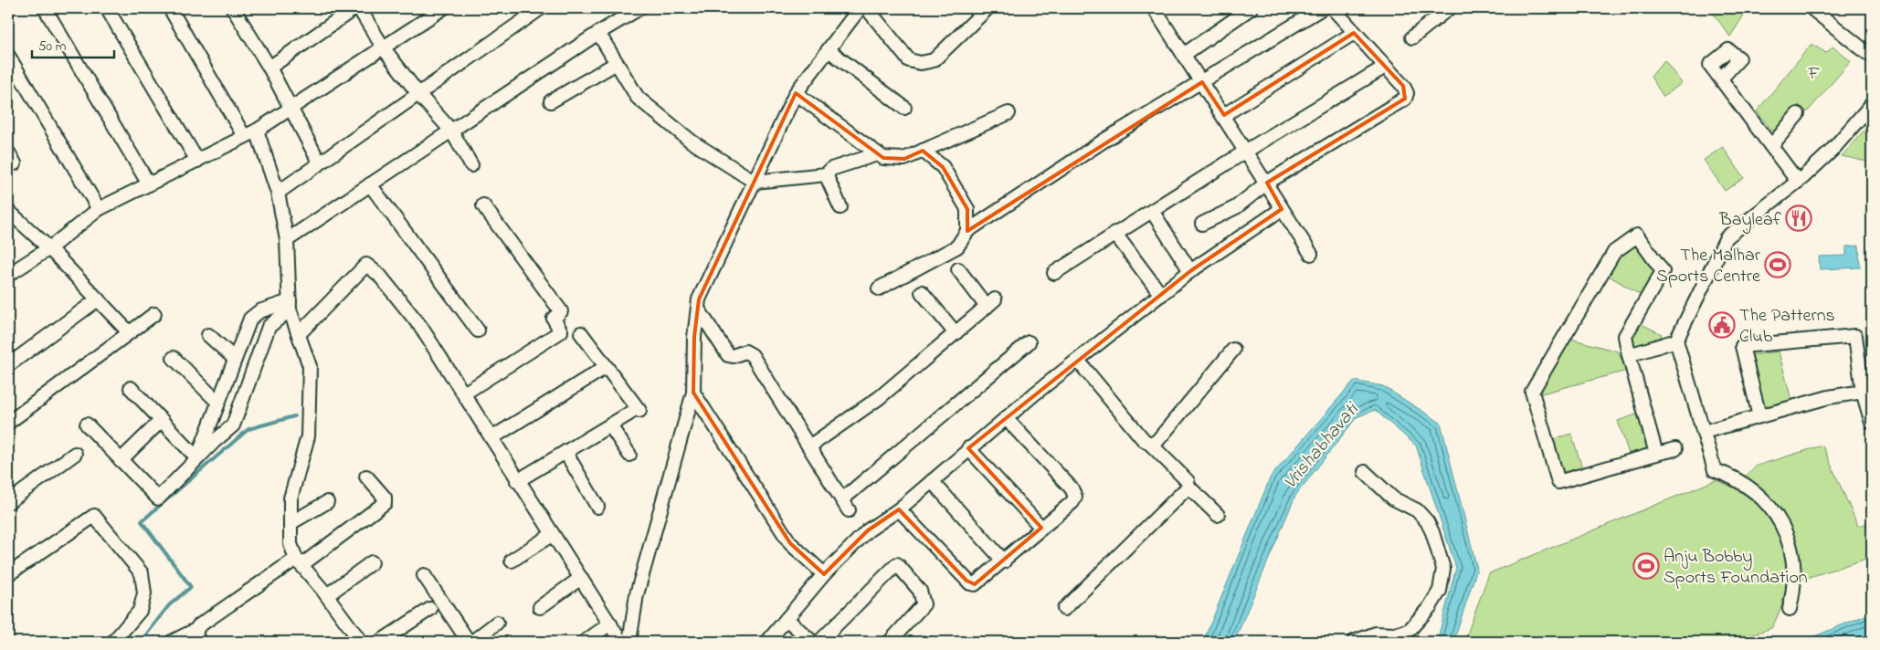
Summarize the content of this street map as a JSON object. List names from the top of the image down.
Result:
{
  "water": ["Vrishabhavati"],
  "parks": ["F"],
  "places": {
    "restaurant": ["Bayleaf"],
    "sports": ["The Malhar Sports Centre", "Anju Bobby Sports Foundation"],
    "public building": ["The Patterns Club"]
  },
  "scale_bar": "50 m"
}
